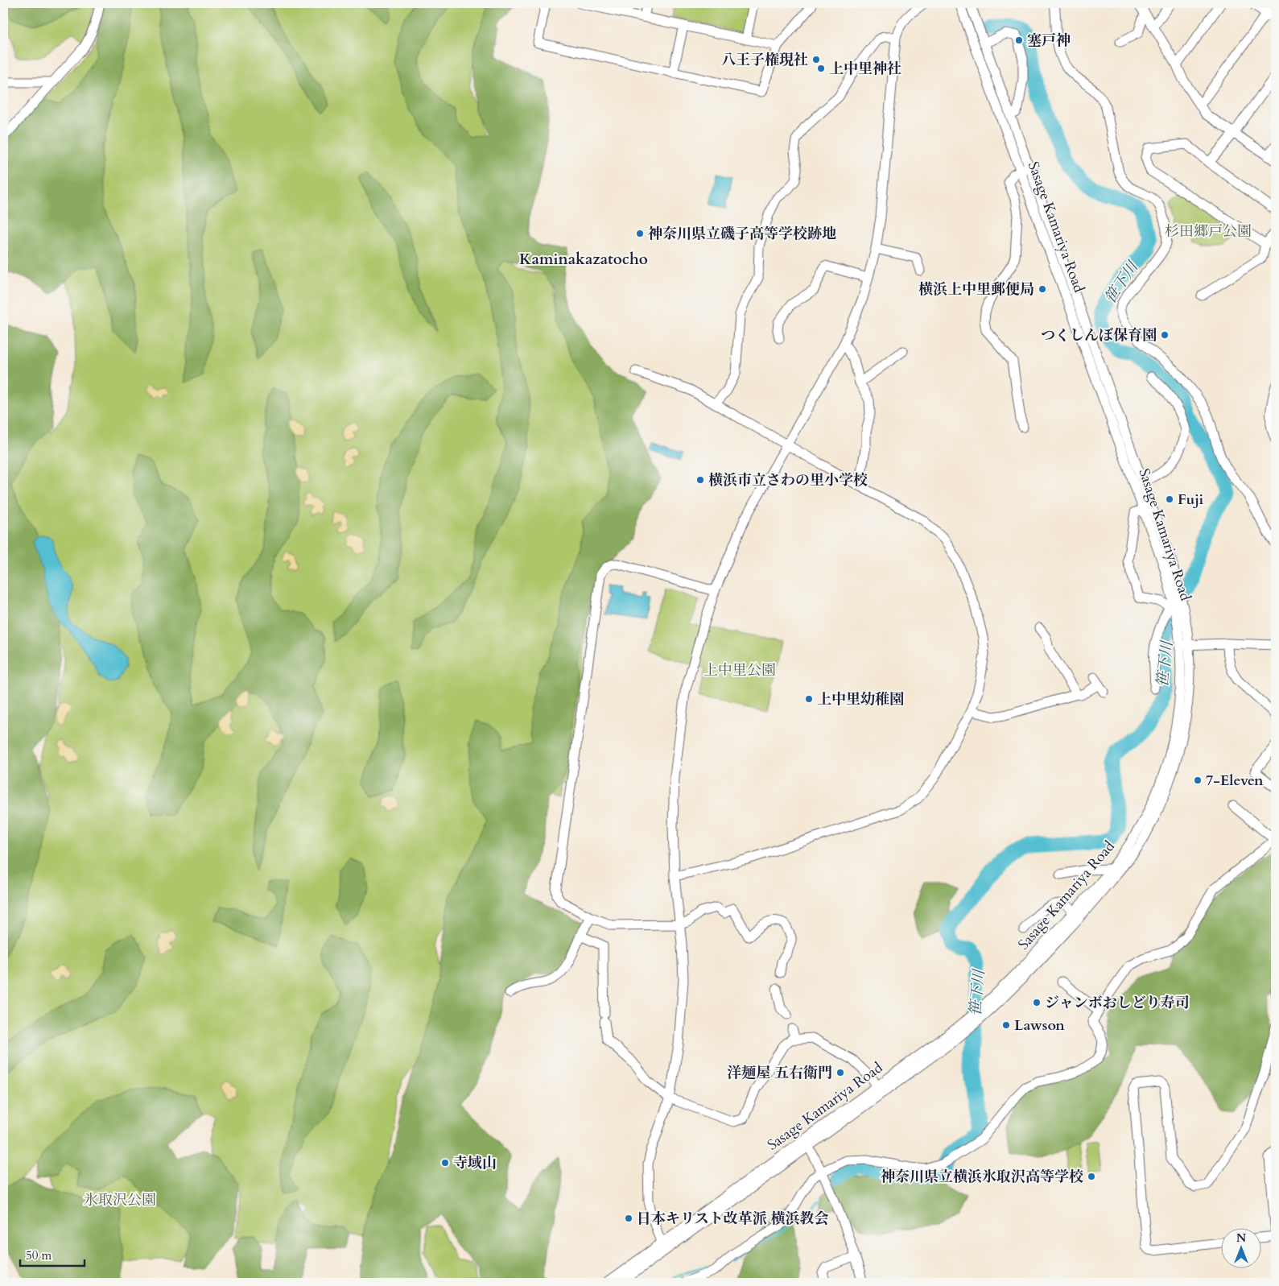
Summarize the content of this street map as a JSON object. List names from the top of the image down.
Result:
{
  "streets": {
    "street": ["Sasage Kamariya Road"]
  },
  "districts": ["Kaminakazatocho"],
  "water": ["笹下川"],
  "parks": ["杉田郷戸公園", "上中里公園", "氷取沢公園"],
  "places": [
    "塞戸神",
    "八王子権現社",
    "上中里神社",
    "神奈川県立磯子高等学校跡地",
    "横浜上中里郵便局",
    "つくしんぼ保育園",
    "横浜市立さわの里小学校",
    "Fuji",
    "上中里幼稚園",
    "7-Eleven",
    "ジャンボおしどり寿司",
    "Lawson",
    "洋麺屋 五右衛門",
    "寺域山",
    "神奈川県立横浜氷取沢高等学校",
    "日本キリスト改革派 横浜教会"
  ],
  "scale_bar": "50 m",
  "north": "top"
}
